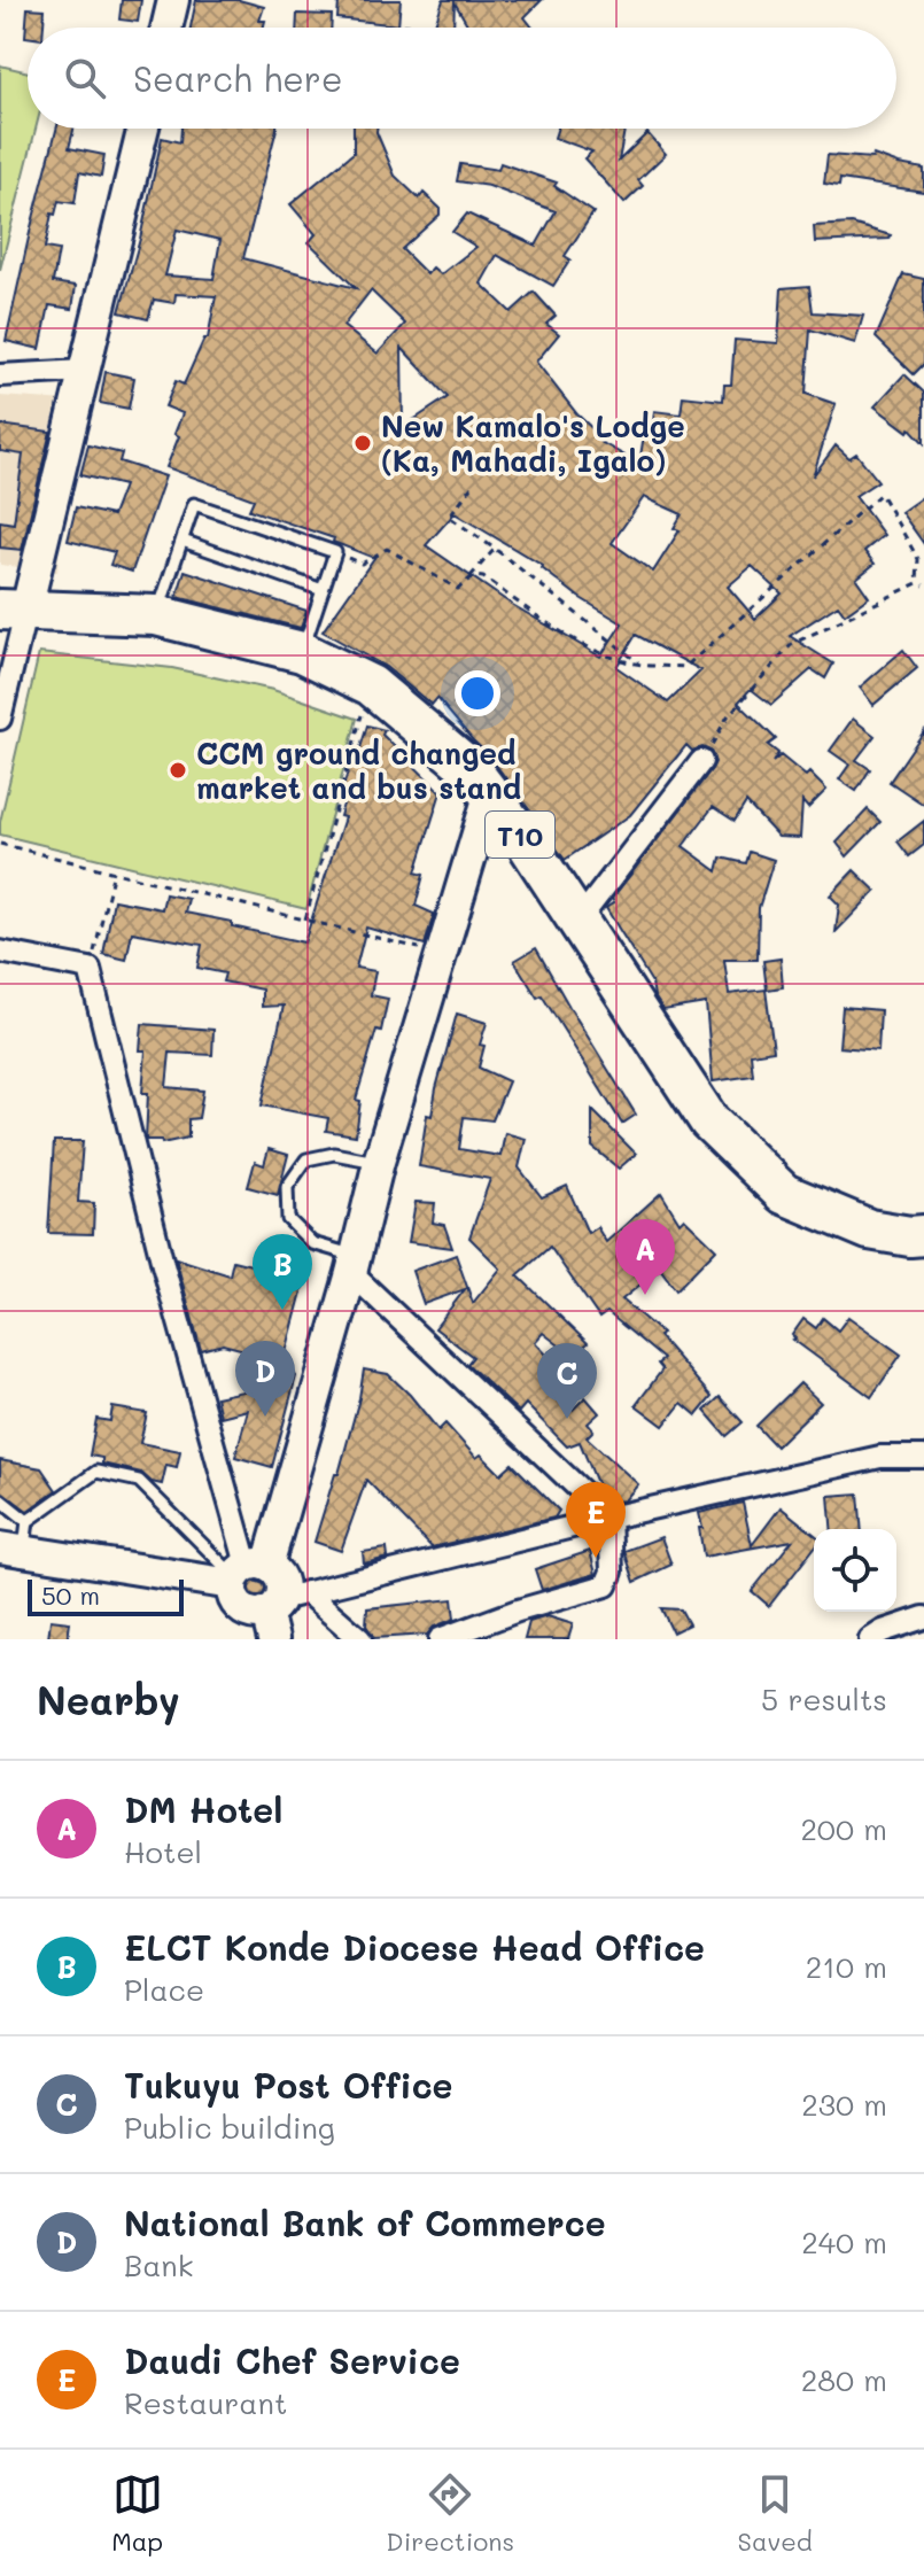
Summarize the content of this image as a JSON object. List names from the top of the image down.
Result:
{
  "streets": {
    "highway": ["T10"]
  },
  "places": ["New Kamalo's Lodge (Ka, Mahadi, Igalo)", "CCM ground changed market and bus stand"],
  "scale_bar": "50 m",
  "page": {
    "search": "Search here",
    "pins": [
      "A",
      "B",
      "D",
      "C",
      "E"
    ],
    "scale": "50 m",
    "heading": ["Nearby", "5 results"],
    "list": [
      {
        "mark": "A",
        "name": "DM Hotel",
        "note": "Hotel",
        "value": "200 m"
      },
      {
        "mark": "B",
        "name": "ELCT Konde Diocese Head Office",
        "note": "Place",
        "value": "210 m"
      },
      {
        "mark": "C",
        "name": "Tukuyu Post Office",
        "note": "Public building",
        "value": "230 m"
      },
      {
        "mark": "D",
        "name": "National Bank of Commerce",
        "note": "Bank",
        "value": "240 m"
      },
      {
        "mark": "E",
        "name": "Daudi Chef Service",
        "note": "Restaurant",
        "value": "280 m"
      }
    ],
    "nav": ["Map", "Directions", "Saved"]
  }
}
